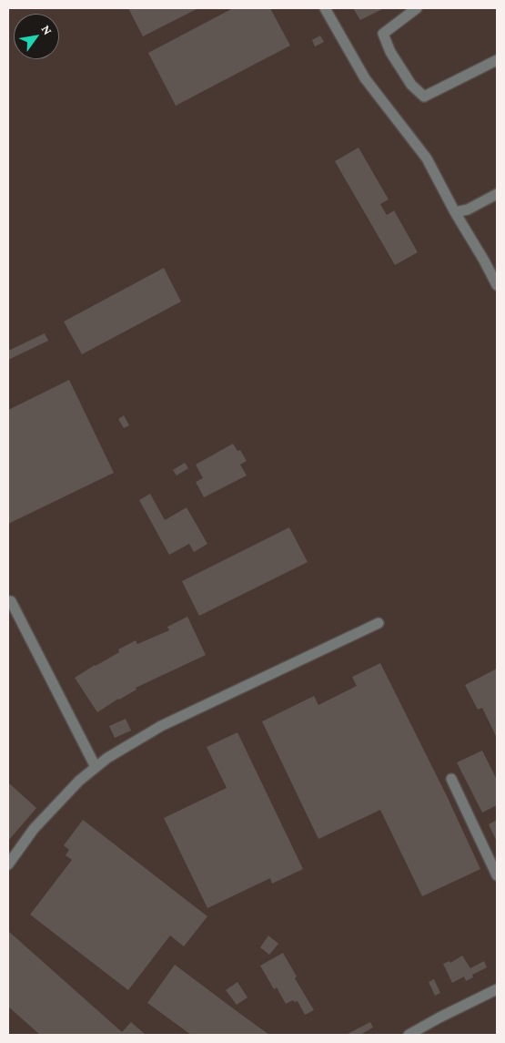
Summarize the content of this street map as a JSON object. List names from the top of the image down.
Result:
{
  "north": "top right"
}
